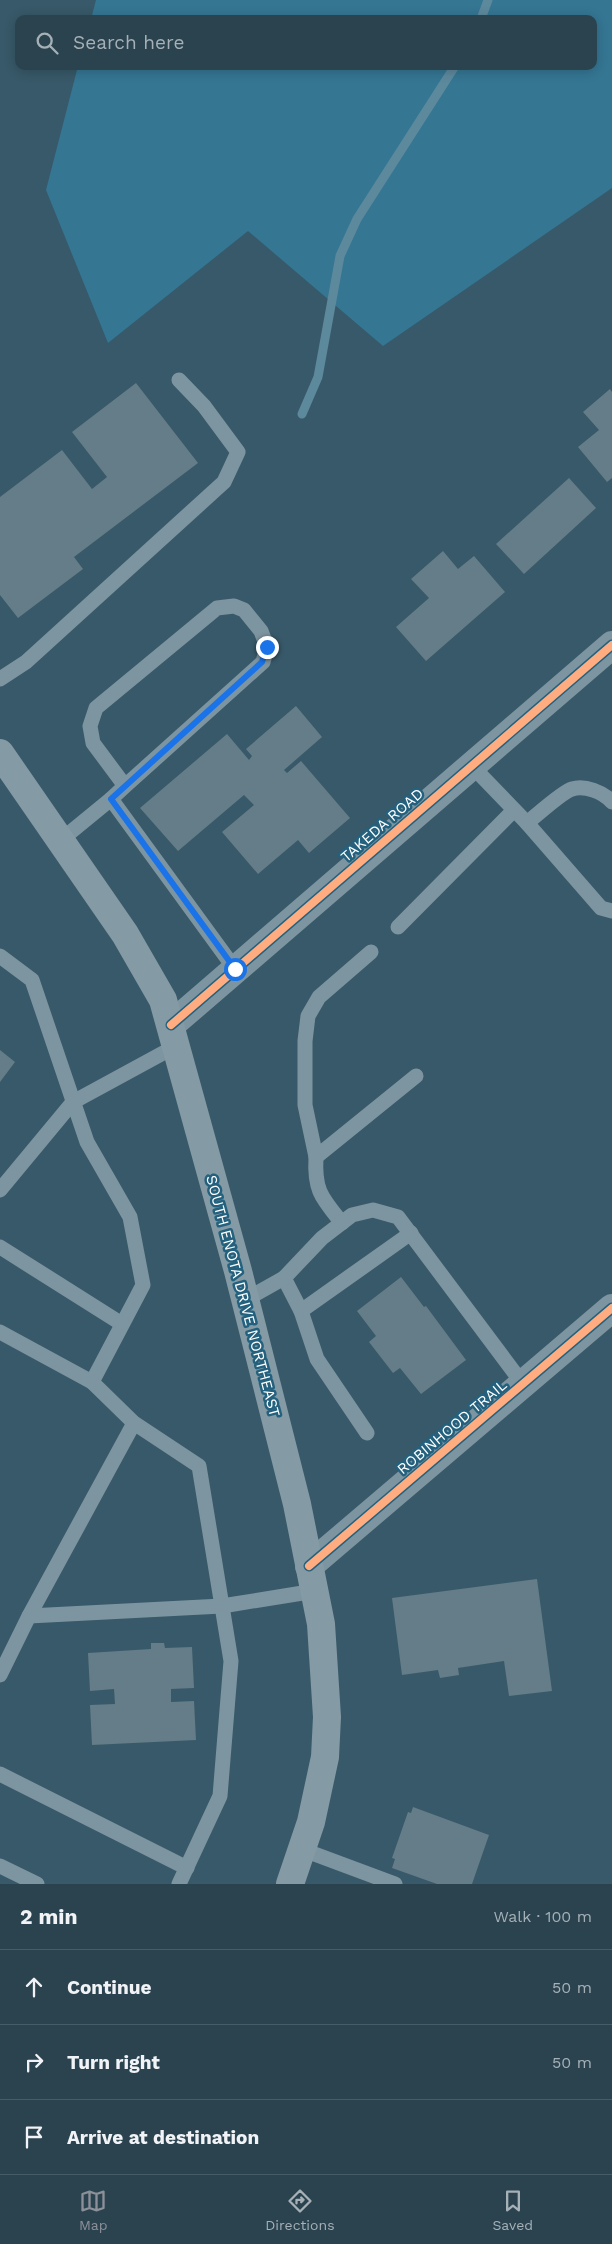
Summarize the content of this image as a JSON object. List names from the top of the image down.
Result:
{
  "streets": {
    "main road": ["SOUTH ENOTA DRIVE NORTHEAST"],
    "street": ["TAKEDA ROAD", "ROBINHOOD TRAIL"]
  },
  "crossings": [
    ["TAKEDA ROAD", "SOUTH ENOTA DRIVE NORTHEAST"],
    ["SOUTH ENOTA DRIVE NORTHEAST", "ROBINHOOD TRAIL"]
  ],
  "page": {
    "search": "Search here",
    "heading": ["2 min", "Walk · 100 m"],
    "list": [
      ["Continue", "50 m"],
      ["Turn right", "50 m"],
      "Arrive at destination"
    ],
    "nav": ["Map", "Directions", "Saved"]
  }
}
